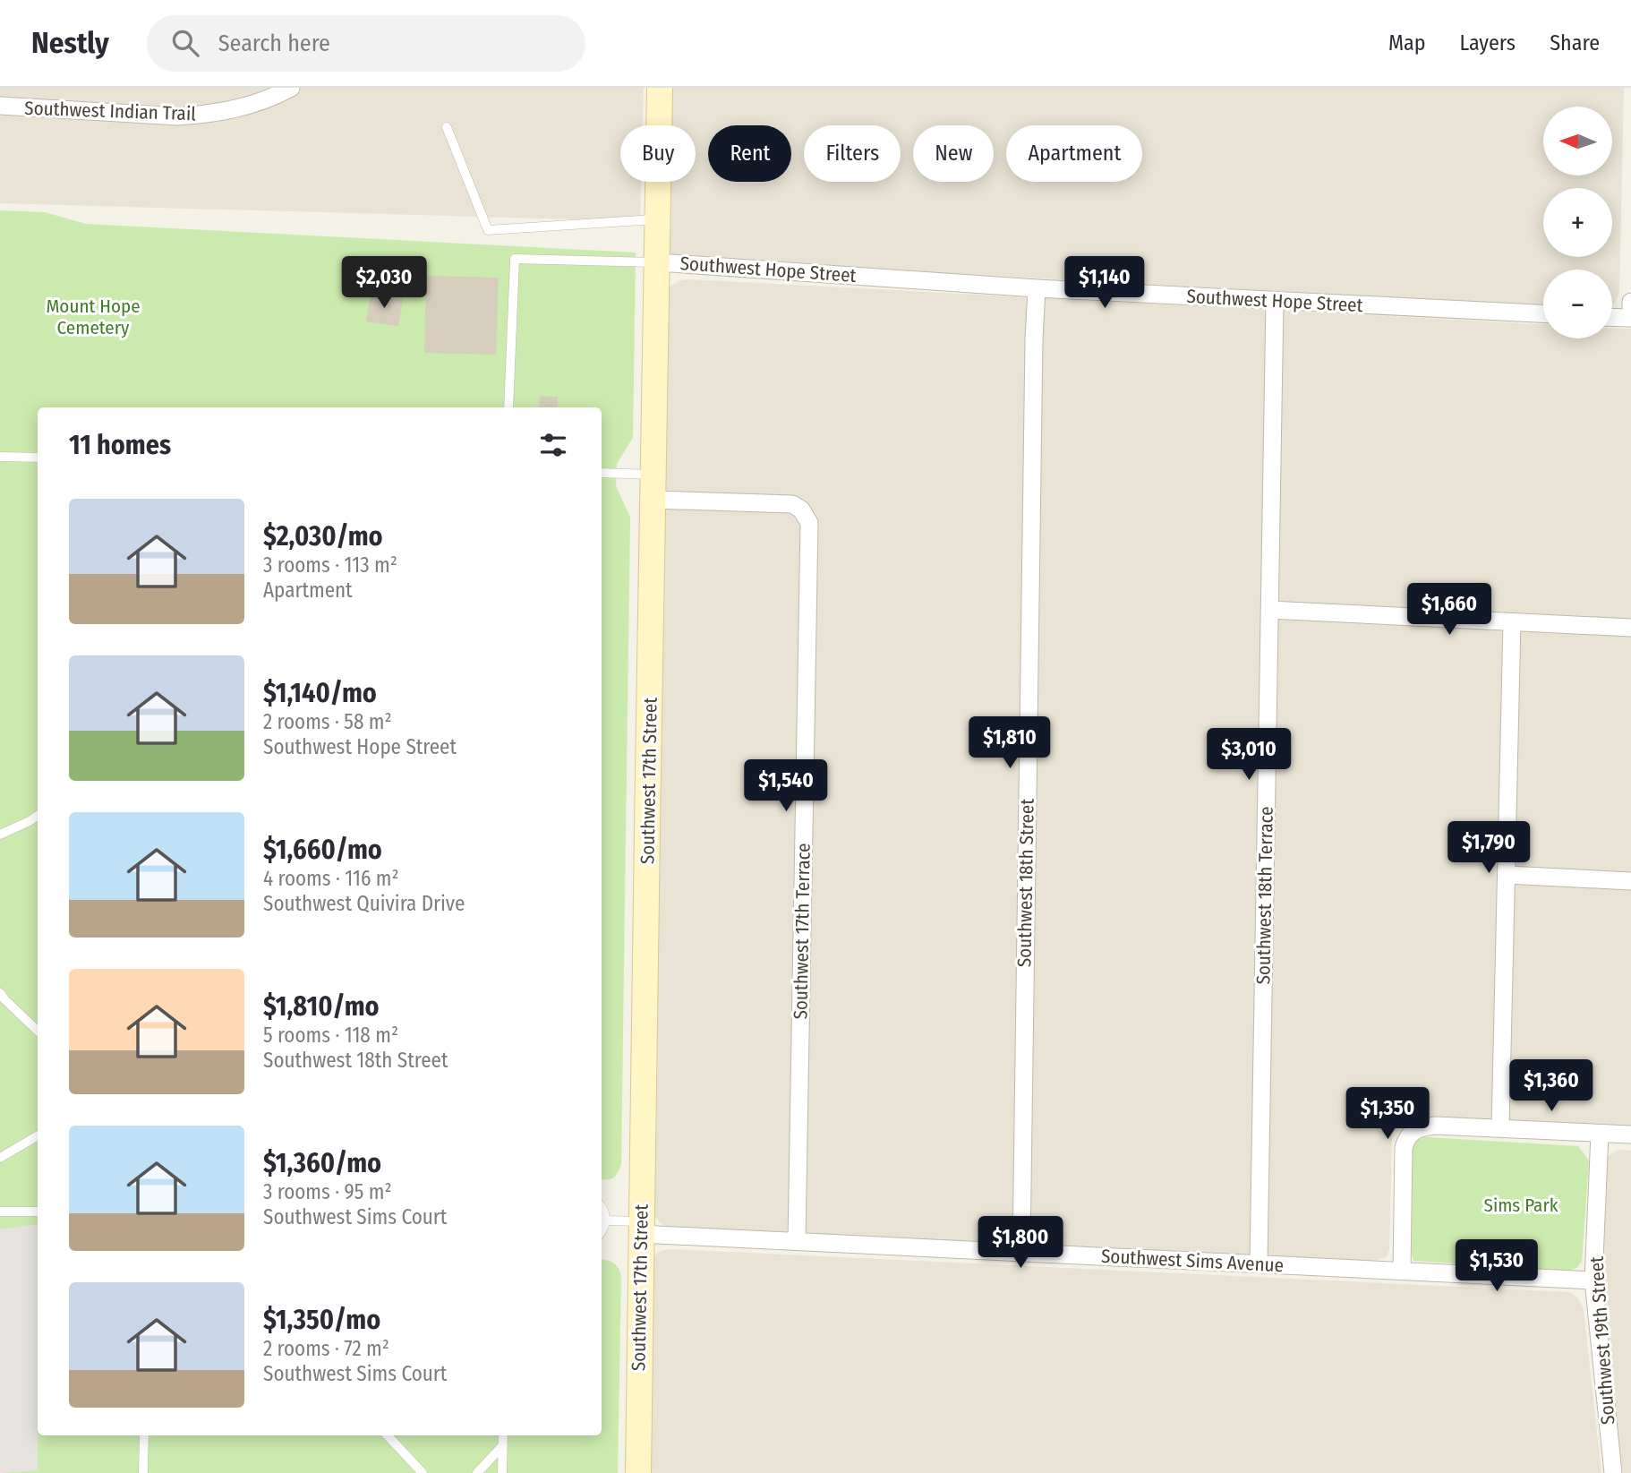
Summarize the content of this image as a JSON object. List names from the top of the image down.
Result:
{
  "streets": {
    "main road": ["Southwest 17th Street"],
    "street": [
      "Southwest Indian Trail",
      "Southwest Hope Street",
      "Southwest 18th Street",
      "Southwest 18th Terrace",
      "Southwest 17th Terrace",
      "Southwest Sims Avenue",
      "Southwest 19th Street"
    ]
  },
  "crossings": [
    ["Southwest Hope Street", "Southwest 17th Street"],
    ["Southwest Hope Street", "Southwest 18th Street"],
    ["Southwest Hope Street", "Southwest 18th Terrace"],
    ["Southwest 17th Street", "Southwest 17th Terrace"],
    ["Southwest 17th Street", "Southwest Sims Avenue"],
    ["Southwest 18th Street", "Southwest Sims Avenue"],
    ["Southwest 18th Terrace", "Southwest Sims Avenue"],
    ["Southwest 17th Terrace", "Southwest Sims Avenue"],
    ["Southwest Sims Avenue", "Southwest 19th Street"]
  ],
  "parks": ["Mount Hope Cemetery", "Sims Park"],
  "north": "left",
  "page": {
    "header": "Nestly",
    "search": "Search here",
    "nav": ["Map", "Layers", "Share"],
    "map_buttons": ["+", "−"],
    "chip": [
      "Buy",
      "Rent",
      "Filters",
      "New",
      "Apartment"
    ],
    "price": [
      "$2,030",
      "$1,140",
      "$1,660",
      "$1,810",
      "$3,010",
      "$1,540",
      "$1,790",
      "$1,360",
      "$1,350",
      "$1,800",
      "$1,530"
    ],
    "heading": "11 homes",
    "list": [
      {
        "name": "$2,030/mo",
        "note": "3 rooms · 113 m² · Apartment"
      },
      {
        "name": "$1,140/mo",
        "note": "2 rooms · 58 m² · Southwest Hope Street"
      },
      {
        "name": "$1,660/mo",
        "note": "4 rooms · 116 m² · Southwest Quivira Drive"
      },
      {
        "name": "$1,810/mo",
        "note": "5 rooms · 118 m² · Southwest 18th Street"
      },
      {
        "name": "$1,360/mo",
        "note": "3 rooms · 95 m² · Southwest Sims Court"
      },
      {
        "name": "$1,350/mo",
        "note": "2 rooms · 72 m² · Southwest Sims Court"
      }
    ]
  }
}
